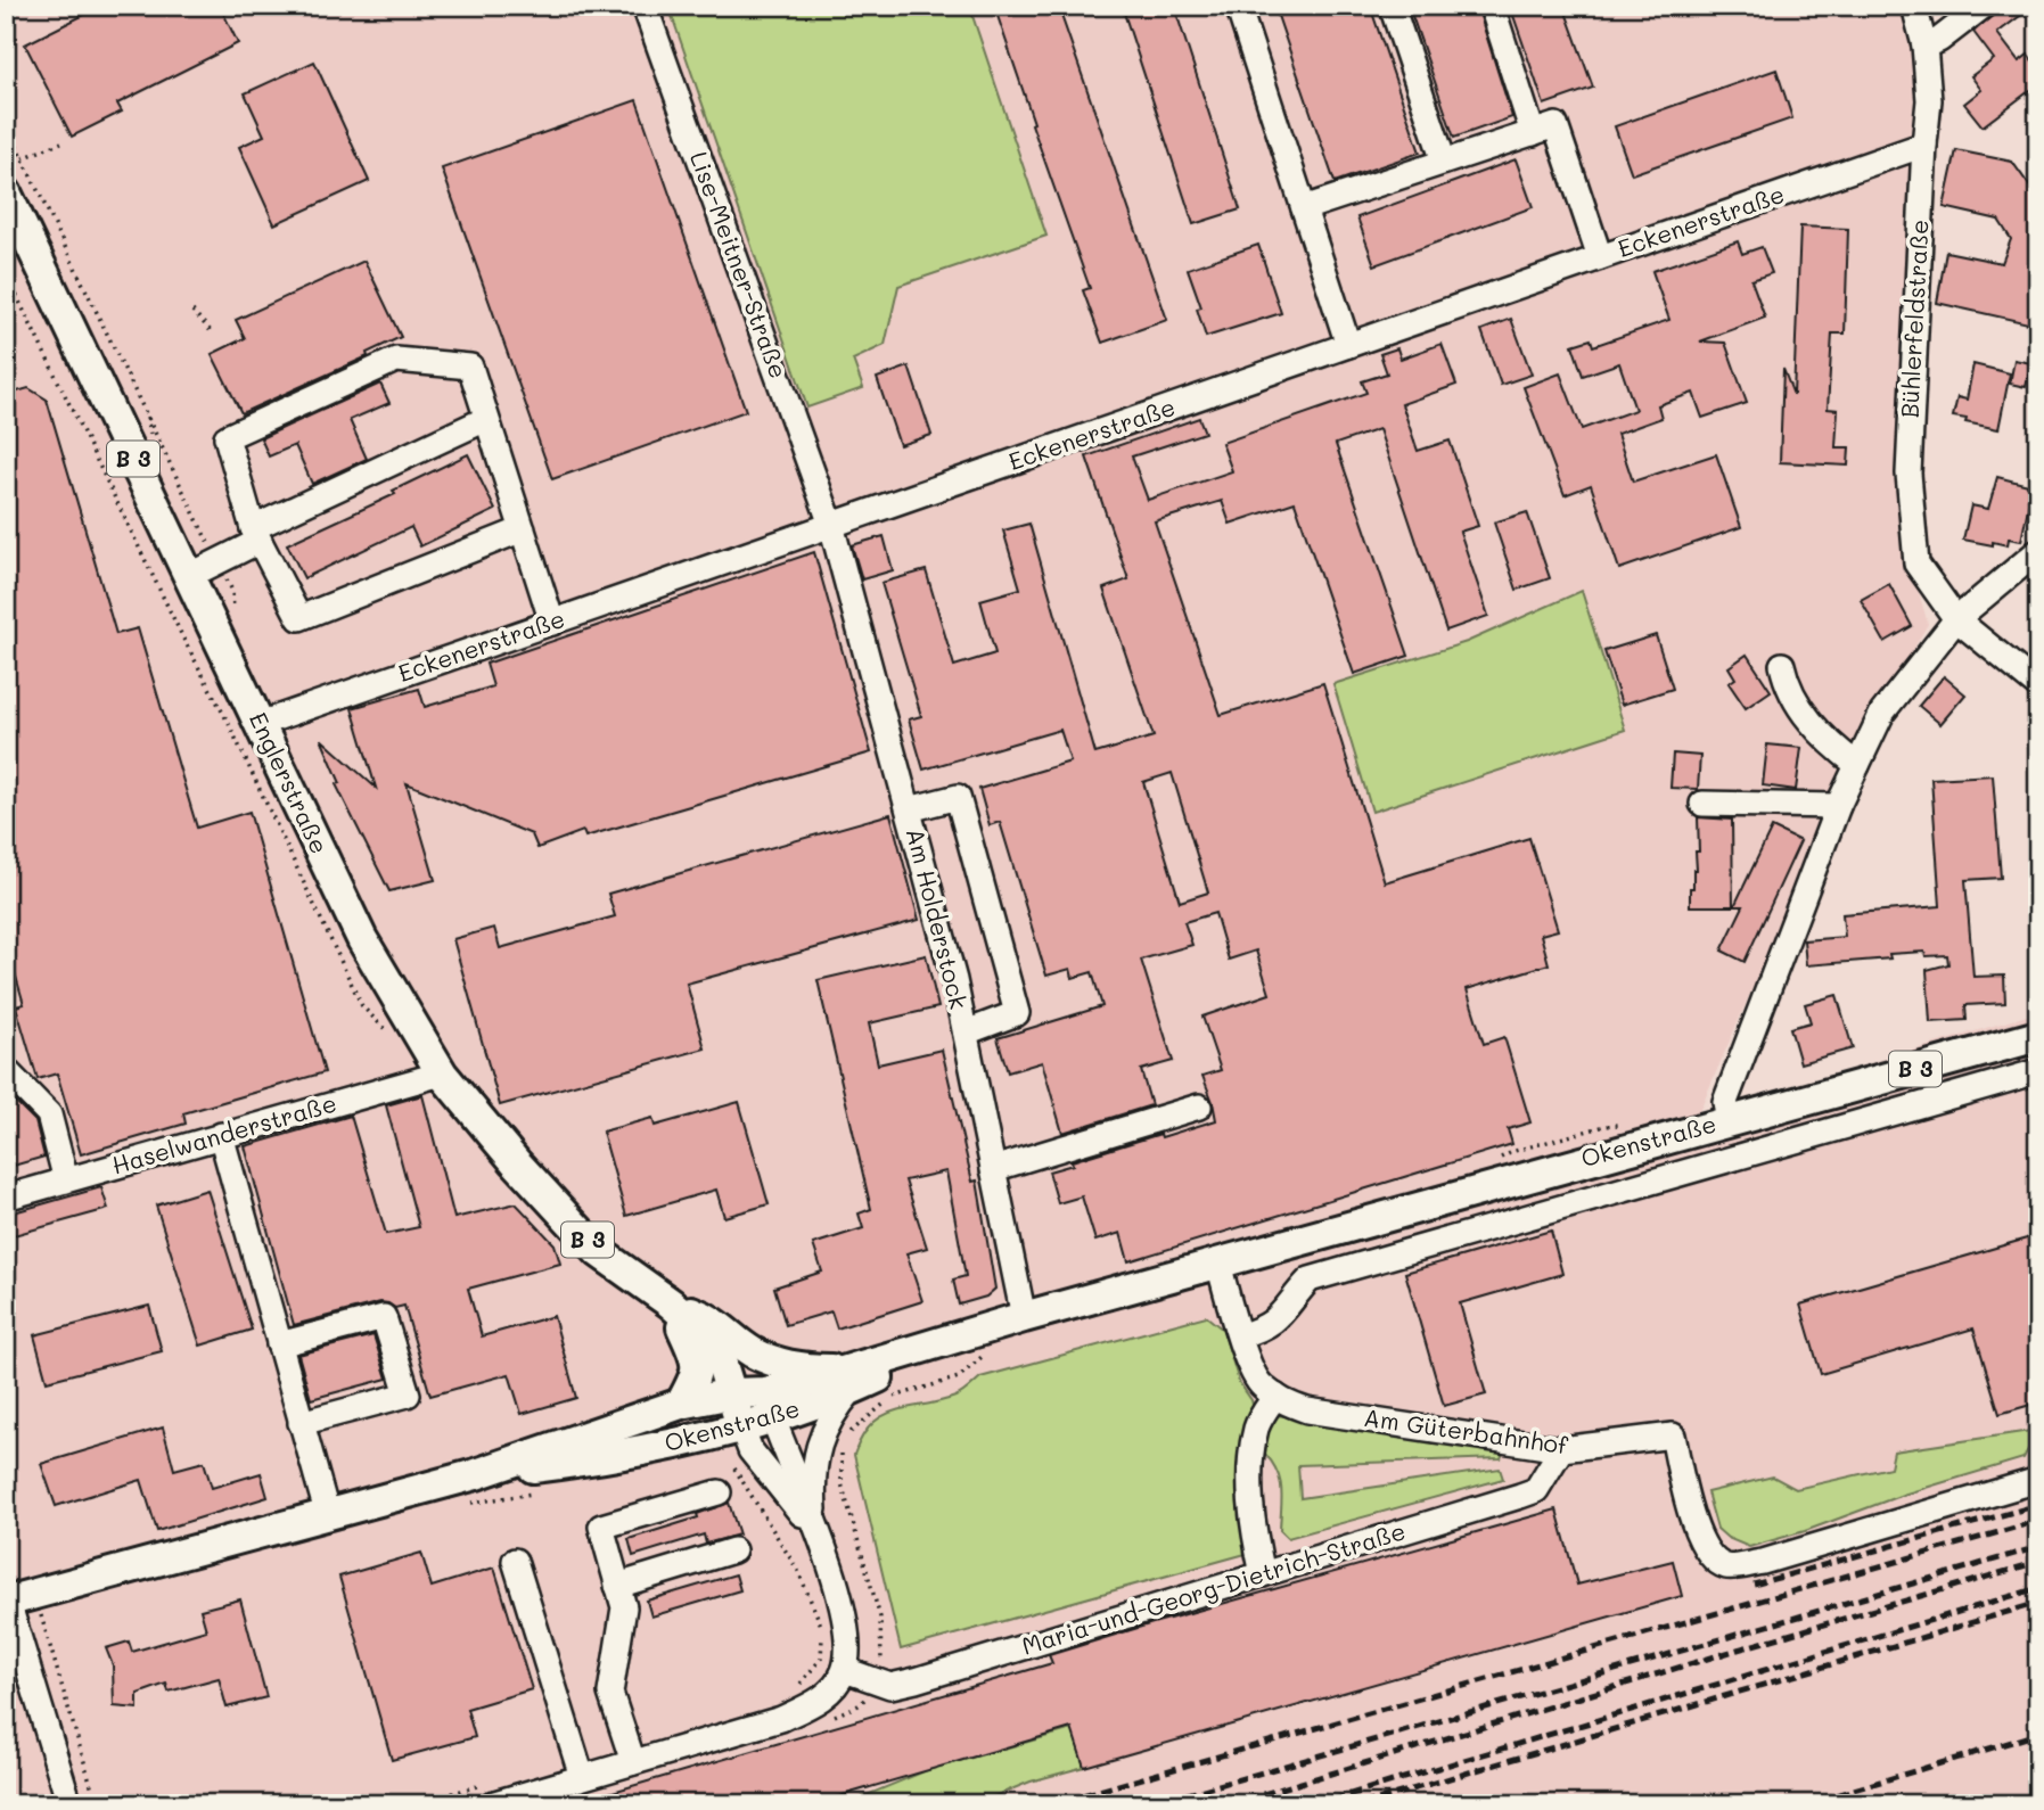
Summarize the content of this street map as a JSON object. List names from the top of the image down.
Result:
{
  "streets": {
    "main road": ["B 3", "Englerstraße", "Okenstraße"],
    "street": [
      "Eckenerstraße",
      "Lise-Meitner-Straße",
      "Bühlerfeldstraße",
      "Am Holderstock",
      "Haselwanderstraße",
      "Am Güterbahnhof",
      "Maria-und-Georg-Dietrich-Straße"
    ]
  },
  "crossings": [
    ["Eckenerstraße", "Lise-Meitner-Straße"],
    ["Eckenerstraße", "Bühlerfeldstraße"],
    ["Eckenerstraße", "Englerstraße"],
    ["Eckenerstraße", "Am Holderstock"],
    ["Lise-Meitner-Straße", "Am Holderstock"],
    ["Bühlerfeldstraße", "Okenstraße"],
    ["B 3", "Okenstraße"],
    ["Englerstraße", "Haselwanderstraße"],
    ["Englerstraße", "Okenstraße"],
    ["Am Holderstock", "Okenstraße"],
    ["Okenstraße", "Am Güterbahnhof"],
    ["Am Güterbahnhof", "Maria-und-Georg-Dietrich-Straße"]
  ]
}
